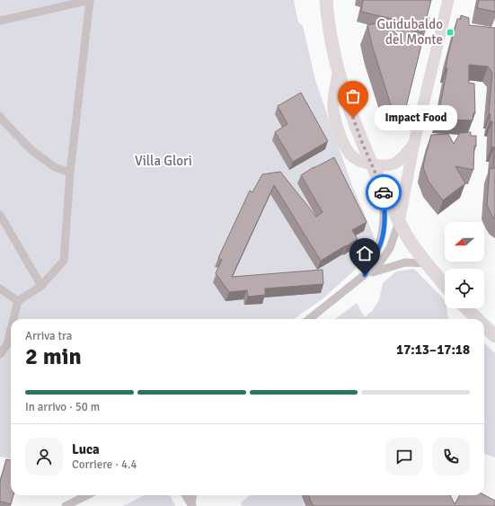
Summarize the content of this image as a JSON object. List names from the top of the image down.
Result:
{
  "parks": ["Villa Glori"],
  "places": {
    "transit": ["Guidubaldo del Monte"],
    "other": ["Impact Food"]
  },
  "north": "left",
  "page": {
    "bubble": "Impact Food",
    "heading": ["2 min", "Arriva tra", "17:13–17:18"],
    "panel": ["Luca", "Corriere · 4.4"],
    "bar": "In arrivo · 50 m"
  }
}
